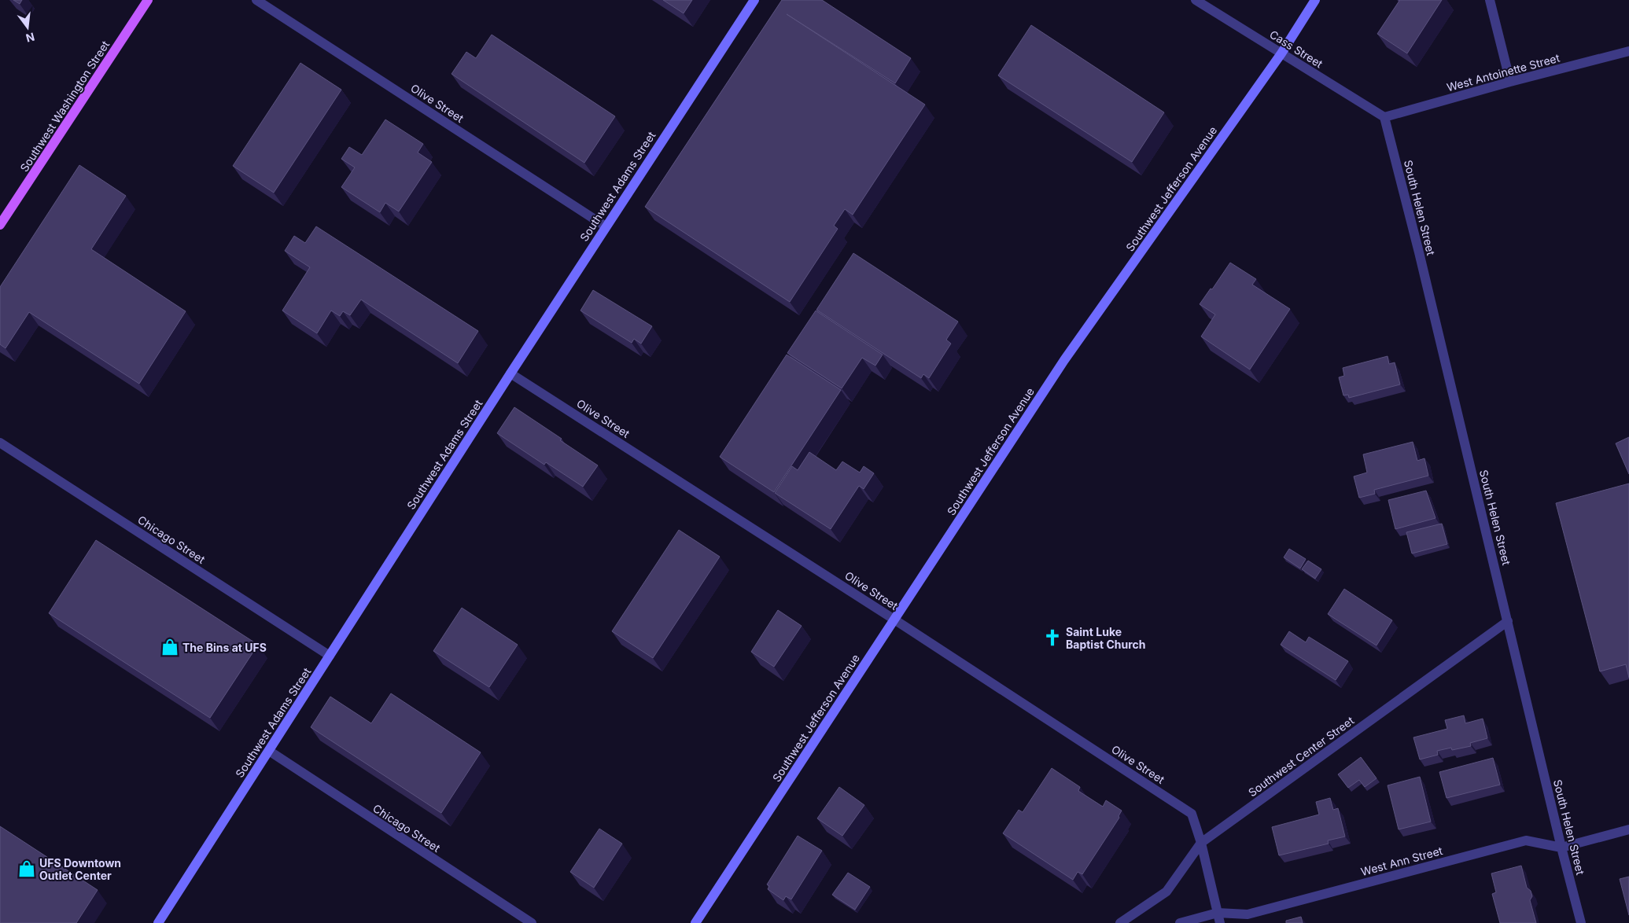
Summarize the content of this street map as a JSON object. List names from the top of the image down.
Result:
{
  "streets": {
    "main road": ["Southwest Washington Street", "Southwest Adams Street", "Southwest Jefferson Avenue"],
    "street": [
      "Cass Street",
      "West Antoinette Street",
      "Olive Street",
      "South Helen Street",
      "Chicago Street",
      "Southwest Center Street",
      "West Ann Street"
    ]
  },
  "crossings": [
    ["Cass Street", "West Antoinette Street"],
    ["Cass Street", "Southwest Jefferson Avenue"],
    ["Cass Street", "South Helen Street"],
    ["West Antoinette Street", "South Helen Street"],
    ["Olive Street", "Southwest Adams Street"],
    ["Olive Street", "Southwest Jefferson Avenue"],
    ["Olive Street", "Southwest Center Street"],
    ["Olive Street", "West Ann Street"],
    ["Southwest Adams Street", "Chicago Street"],
    ["South Helen Street", "Southwest Center Street"],
    ["South Helen Street", "West Ann Street"]
  ],
  "places": {
    "church": ["Saint Luke Baptist Church"],
    "shop": ["The Bins at UFS", "UFS Downtown Outlet Center"]
  },
  "north": "bottom"
}
